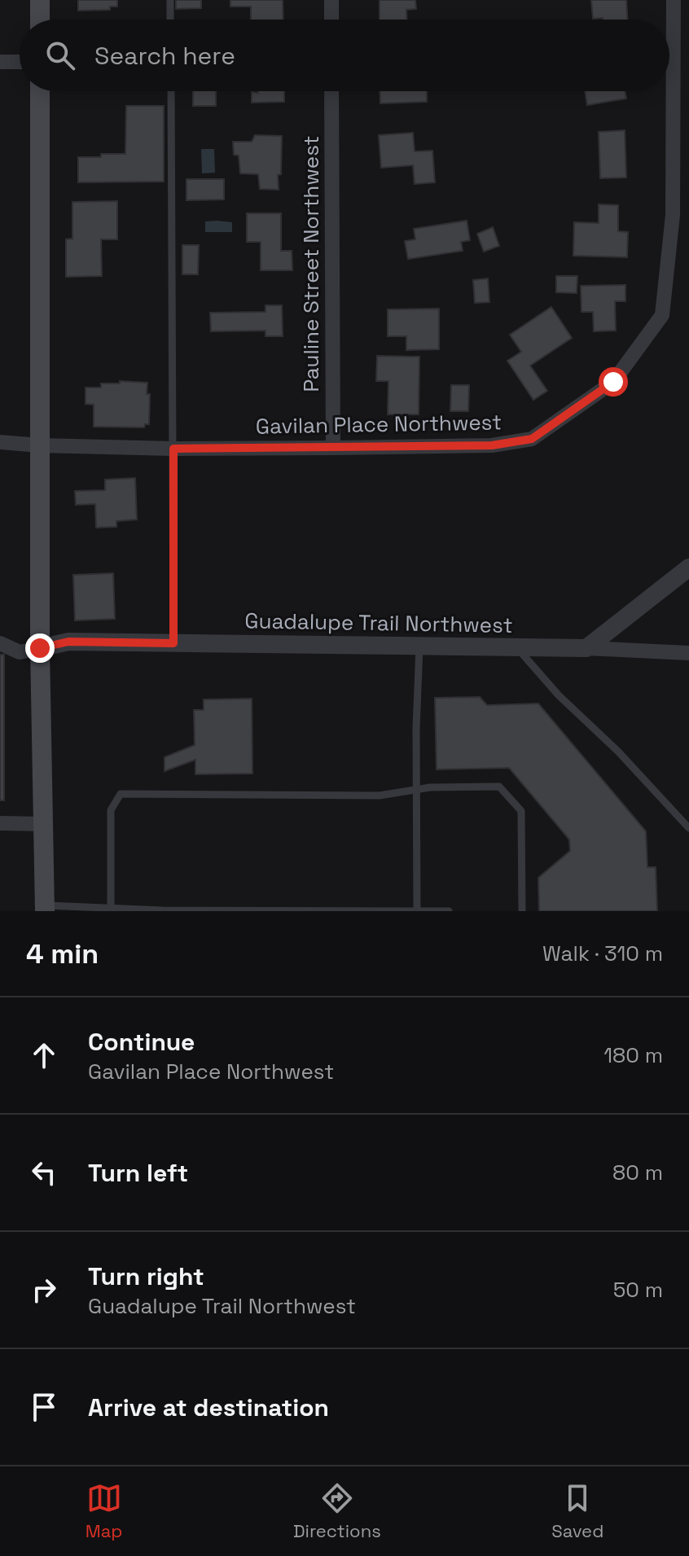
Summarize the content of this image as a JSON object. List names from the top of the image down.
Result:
{
  "streets": {
    "street": ["Pauline Street Northwest", "Gavilan Place Northwest", "Guadalupe Trail Northwest"]
  },
  "crossings": [
    ["Pauline Street Northwest", "Gavilan Place Northwest"]
  ],
  "page": {
    "search": "Search here",
    "heading": ["4 min", "Walk · 310 m"],
    "list": [
      ["Continue", "Gavilan Place Northwest", "180 m"],
      ["Turn left", "80 m"],
      ["Turn right", "Guadalupe Trail Northwest", "50 m"],
      "Arrive at destination"
    ],
    "nav": ["Map", "Directions", "Saved"]
  }
}
